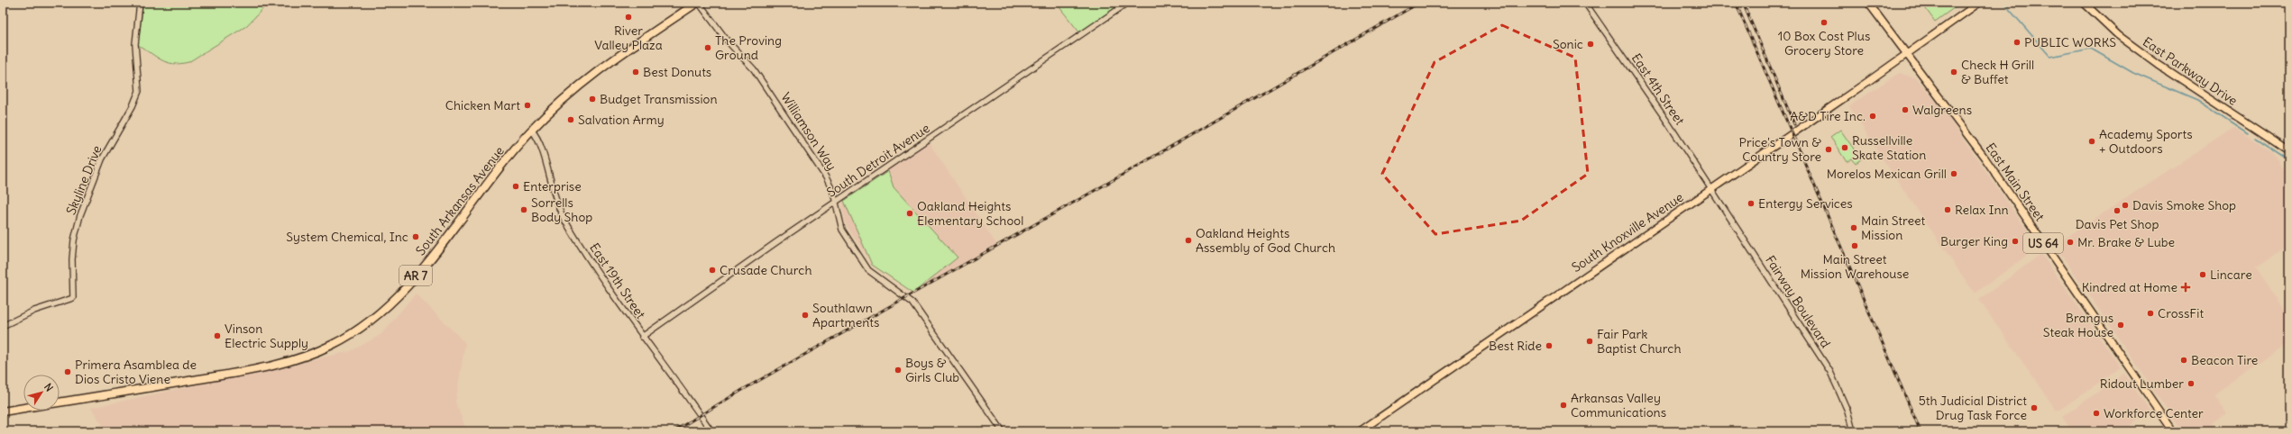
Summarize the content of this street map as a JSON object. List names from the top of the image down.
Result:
{
  "streets": {
    "highway": ["South Arkansas Avenue", "AR 7"],
    "main road": [
      "East Parkway Drive",
      "East Main Street",
      "South Knoxville Avenue",
      "US 64"
    ],
    "street": [
      "East 4th Street",
      "Williamson Way",
      "South Detroit Avenue",
      "Skyline Drive",
      "East 19th Street",
      "Fairway Boulevard"
    ]
  },
  "crossings": [
    ["East 4th Street", "South Knoxville Avenue"],
    ["East 4th Street", "Fairway Boulevard"],
    ["Williamson Way", "South Detroit Avenue"],
    ["Williamson Way", "South Arkansas Avenue"],
    ["South Detroit Avenue", "East 19th Street"],
    ["East Main Street", "South Knoxville Avenue"],
    ["South Arkansas Avenue", "East 19th Street"],
    ["South Knoxville Avenue", "Fairway Boulevard"]
  ],
  "places": {
    "other": [
      "River Valley Plaza",
      "10 Box Cost Plus Grocery Store",
      "PUBLIC WORKS",
      "Sonic",
      "The Proving Ground",
      "Best Donuts",
      "Check H Grill & Buffet",
      "Budget Transmission",
      "Chicken Mart",
      "Walgreens",
      "A&D Tire Inc.",
      "Salvation Army",
      "Academy Sports + Outdoors",
      "Russellville Skate Station",
      "Price's Town & Country Store",
      "Morelos Mexican Grill",
      "Enterprise",
      "Entergy Services",
      "Davis Smoke Shop",
      "Sorrells Body Shop",
      "Relax Inn",
      "Davis Pet Shop",
      "Oakland Heights Elementary School",
      "Main Street Mission",
      "System Chemical, Inc",
      "Oakland Heights Assembly of God Church",
      "Burger King",
      "Mr. Brake & Lube",
      "Main Street Mission Warehouse",
      "Crusade Church",
      "Lincare",
      "CrossFit",
      "Southlawn Apartments",
      "Brangus Steak House",
      "Vinson Electric Supply",
      "Fair Park Baptist Church",
      "Best Ride",
      "Beacon Tire",
      "Boys & Girls Club",
      "Primera Asamblea de Dios Cristo Viene",
      "Ridout Lumber",
      "Arkansas Valley Communications",
      "5th Judicial District Drug Task Force",
      "Workforce Center"
    ],
    "health": ["Kindred at Home"]
  },
  "north": "top right"
}
